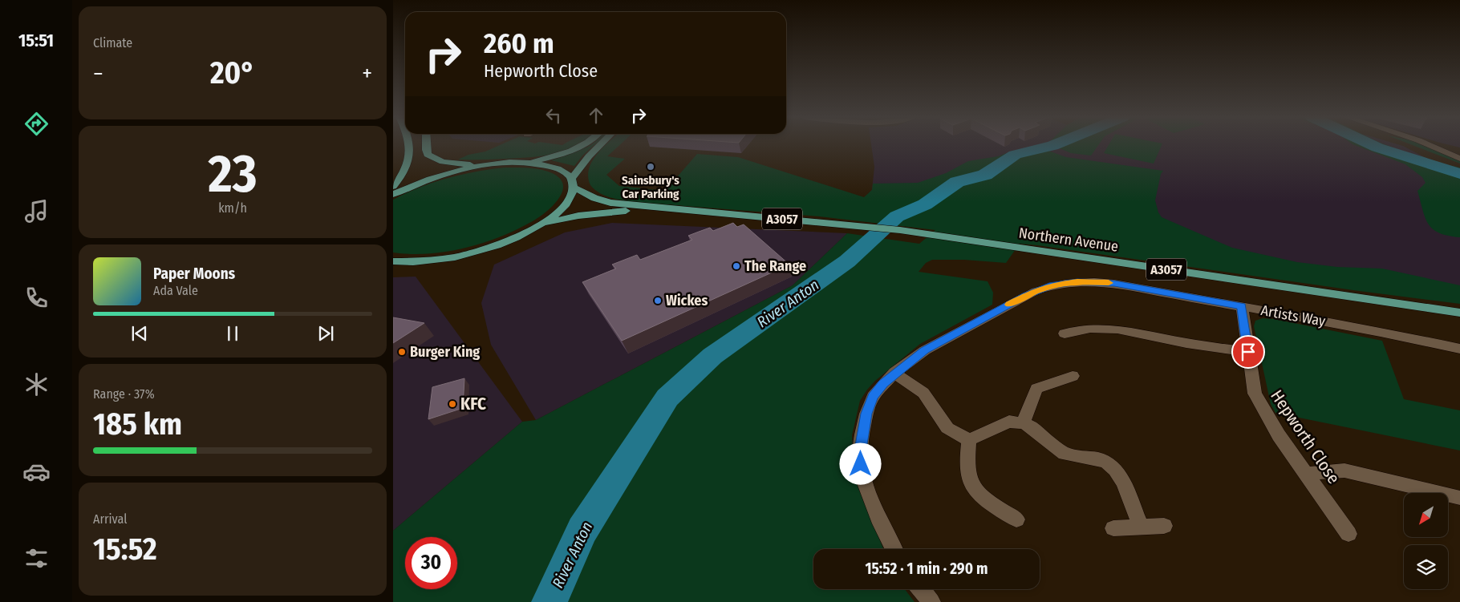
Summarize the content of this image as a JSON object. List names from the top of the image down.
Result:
{
  "streets": {
    "main road": ["A3057", "Northern Avenue"],
    "street": ["Artists Way", "Hepworth Close"]
  },
  "crossings": [
    ["A3057", "Northern Avenue"],
    ["Artists Way", "Hepworth Close"]
  ],
  "water": ["River Anton"],
  "places": [
    "Sainsbury's Car Parking",
    "The Range",
    "Wickes",
    "Burger King",
    "KFC"
  ],
  "north": "bottom left",
  "page": {
    "tabs": "15:51",
    "tile": [
      "Climate",
      ["23", "km/h"],
      ["Range · 37%", "185 km"],
      ["Arrival", "15:52"]
    ],
    "turn": ["260 m", "Hepworth Close"],
    "heat": ["−", "20°", "+"],
    "song": ["Paper Moons", "Ada Vale"],
    "limit": "30",
    "trip": "15:52 · 1 min · 290 m"
  }
}
